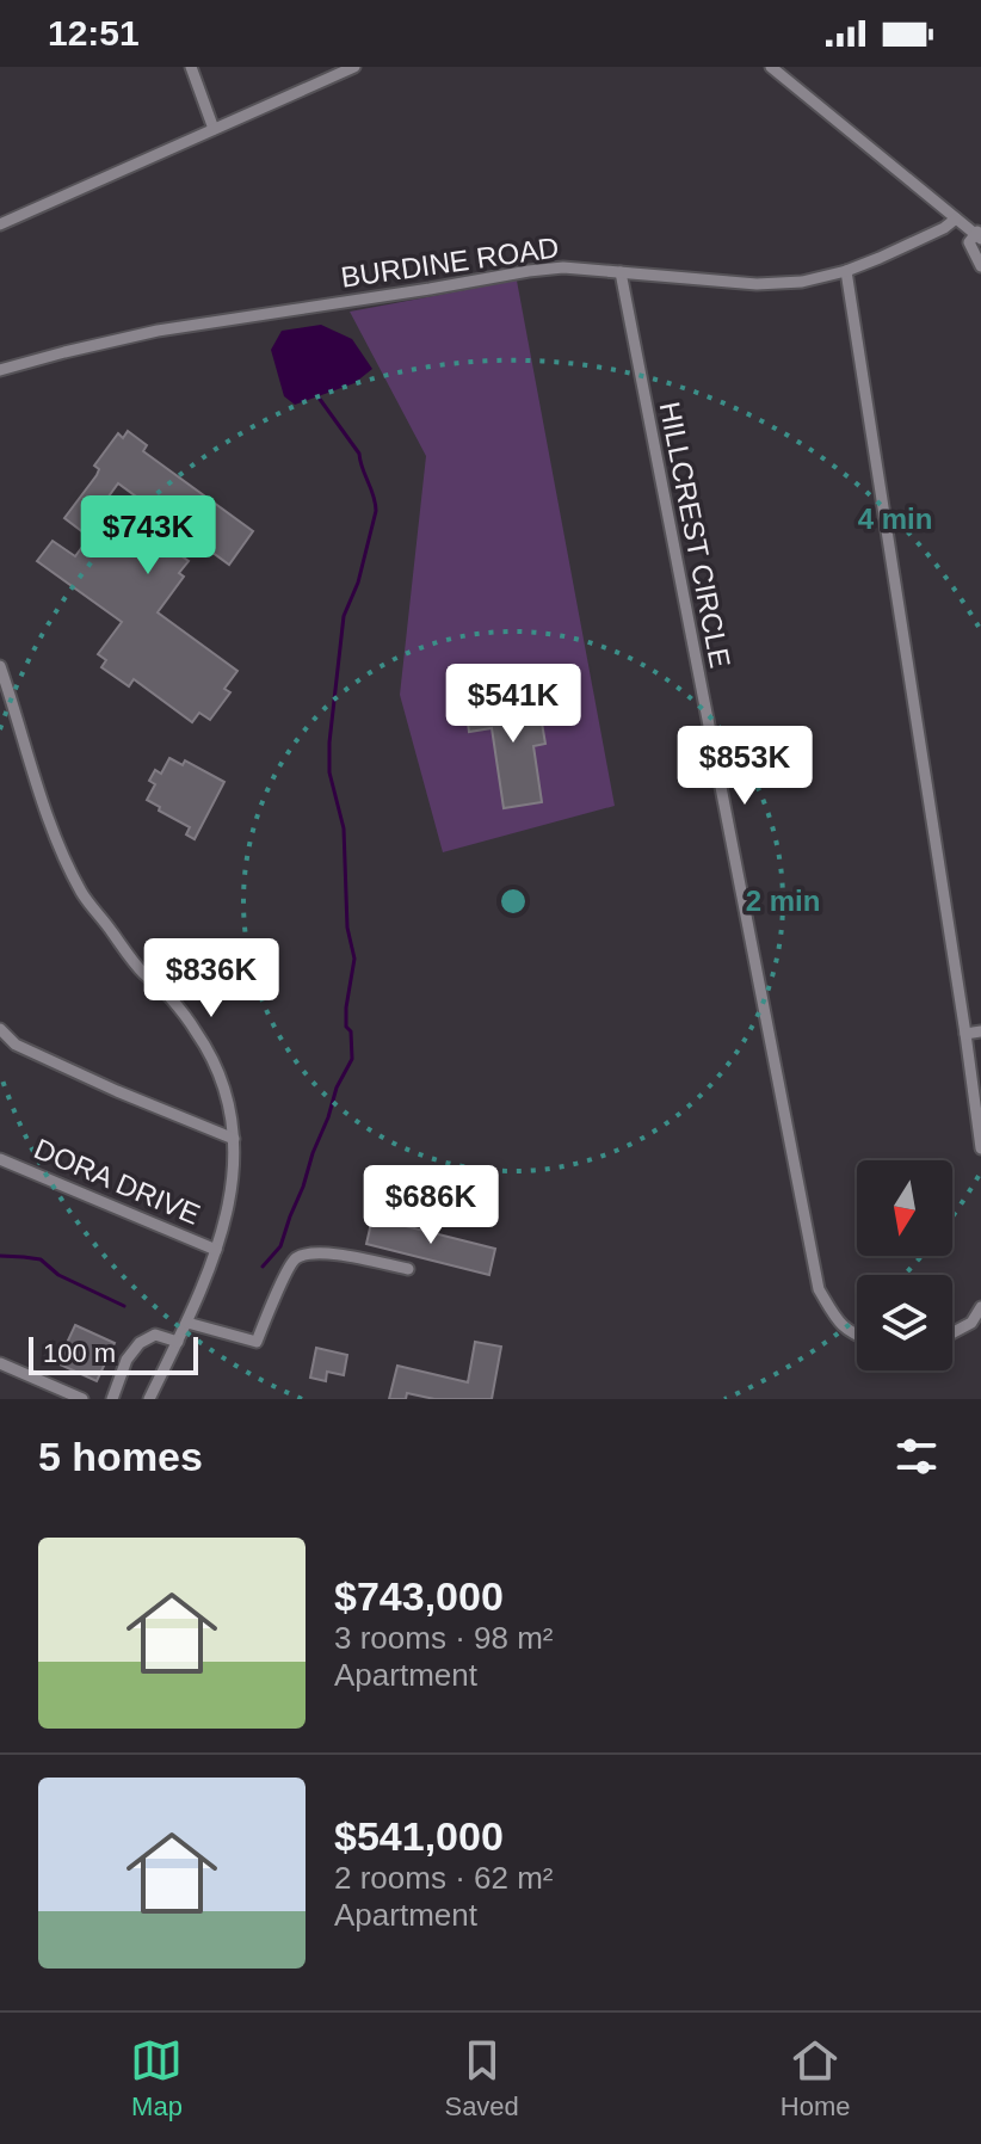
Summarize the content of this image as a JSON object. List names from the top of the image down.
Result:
{
  "streets": {
    "street": ["BURDINE ROAD", "HILLCREST CIRCLE", "DORA DRIVE"]
  },
  "crossings": [
    ["BURDINE ROAD", "HILLCREST CIRCLE"]
  ],
  "scale_bar": "100 m",
  "north": "bottom",
  "page": {
    "status": "12:51",
    "price": [
      "$743K",
      "$541K",
      "$853K",
      "$836K",
      "$686K"
    ],
    "scale": "100 m",
    "heading": "5 homes",
    "list": [
      {
        "name": "$743,000",
        "note": "3 rooms · 98 m² · Apartment"
      },
      {
        "name": "$541,000",
        "note": "2 rooms · 62 m² · Apartment"
      }
    ],
    "tabs": ["Map", "Saved", "Home"]
  },
  "rings": ["4 min", "2 min"]
}
